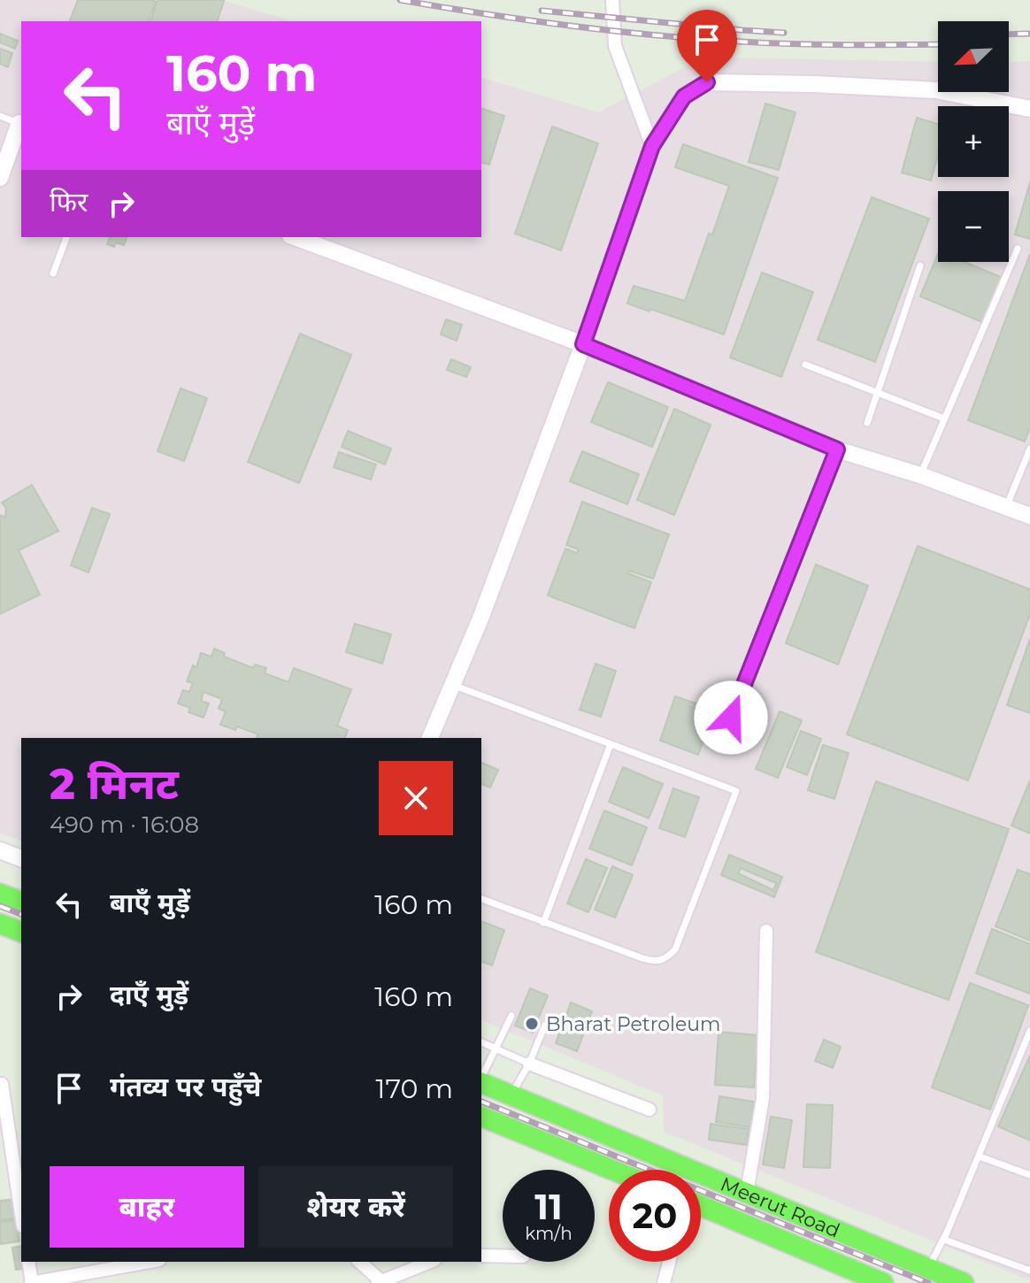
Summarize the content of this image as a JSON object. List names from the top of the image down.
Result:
{
  "streets": {
    "main road": ["Meerut Road"]
  },
  "places": ["Bharat Petroleum"],
  "north": "bottom left",
  "page": {
    "map_buttons": ["+", "−"],
    "turn": ["160 m", "बाएँ मुड़ें"],
    "then": "फिर",
    "heading": ["2 मिनट", "490 m · 16:08"],
    "list": [
      {
        "name": "बाएँ मुड़ें",
        "value": "160 m"
      },
      {
        "name": "दाएँ मुड़ें",
        "value": "160 m"
      },
      {
        "name": "गंतव्य पर पहुँचे",
        "value": "170 m"
      }
    ],
    "buttons": ["बाहर", "शेयर करें"],
    "speed": "11 km/h",
    "limit": "20"
  }
}
